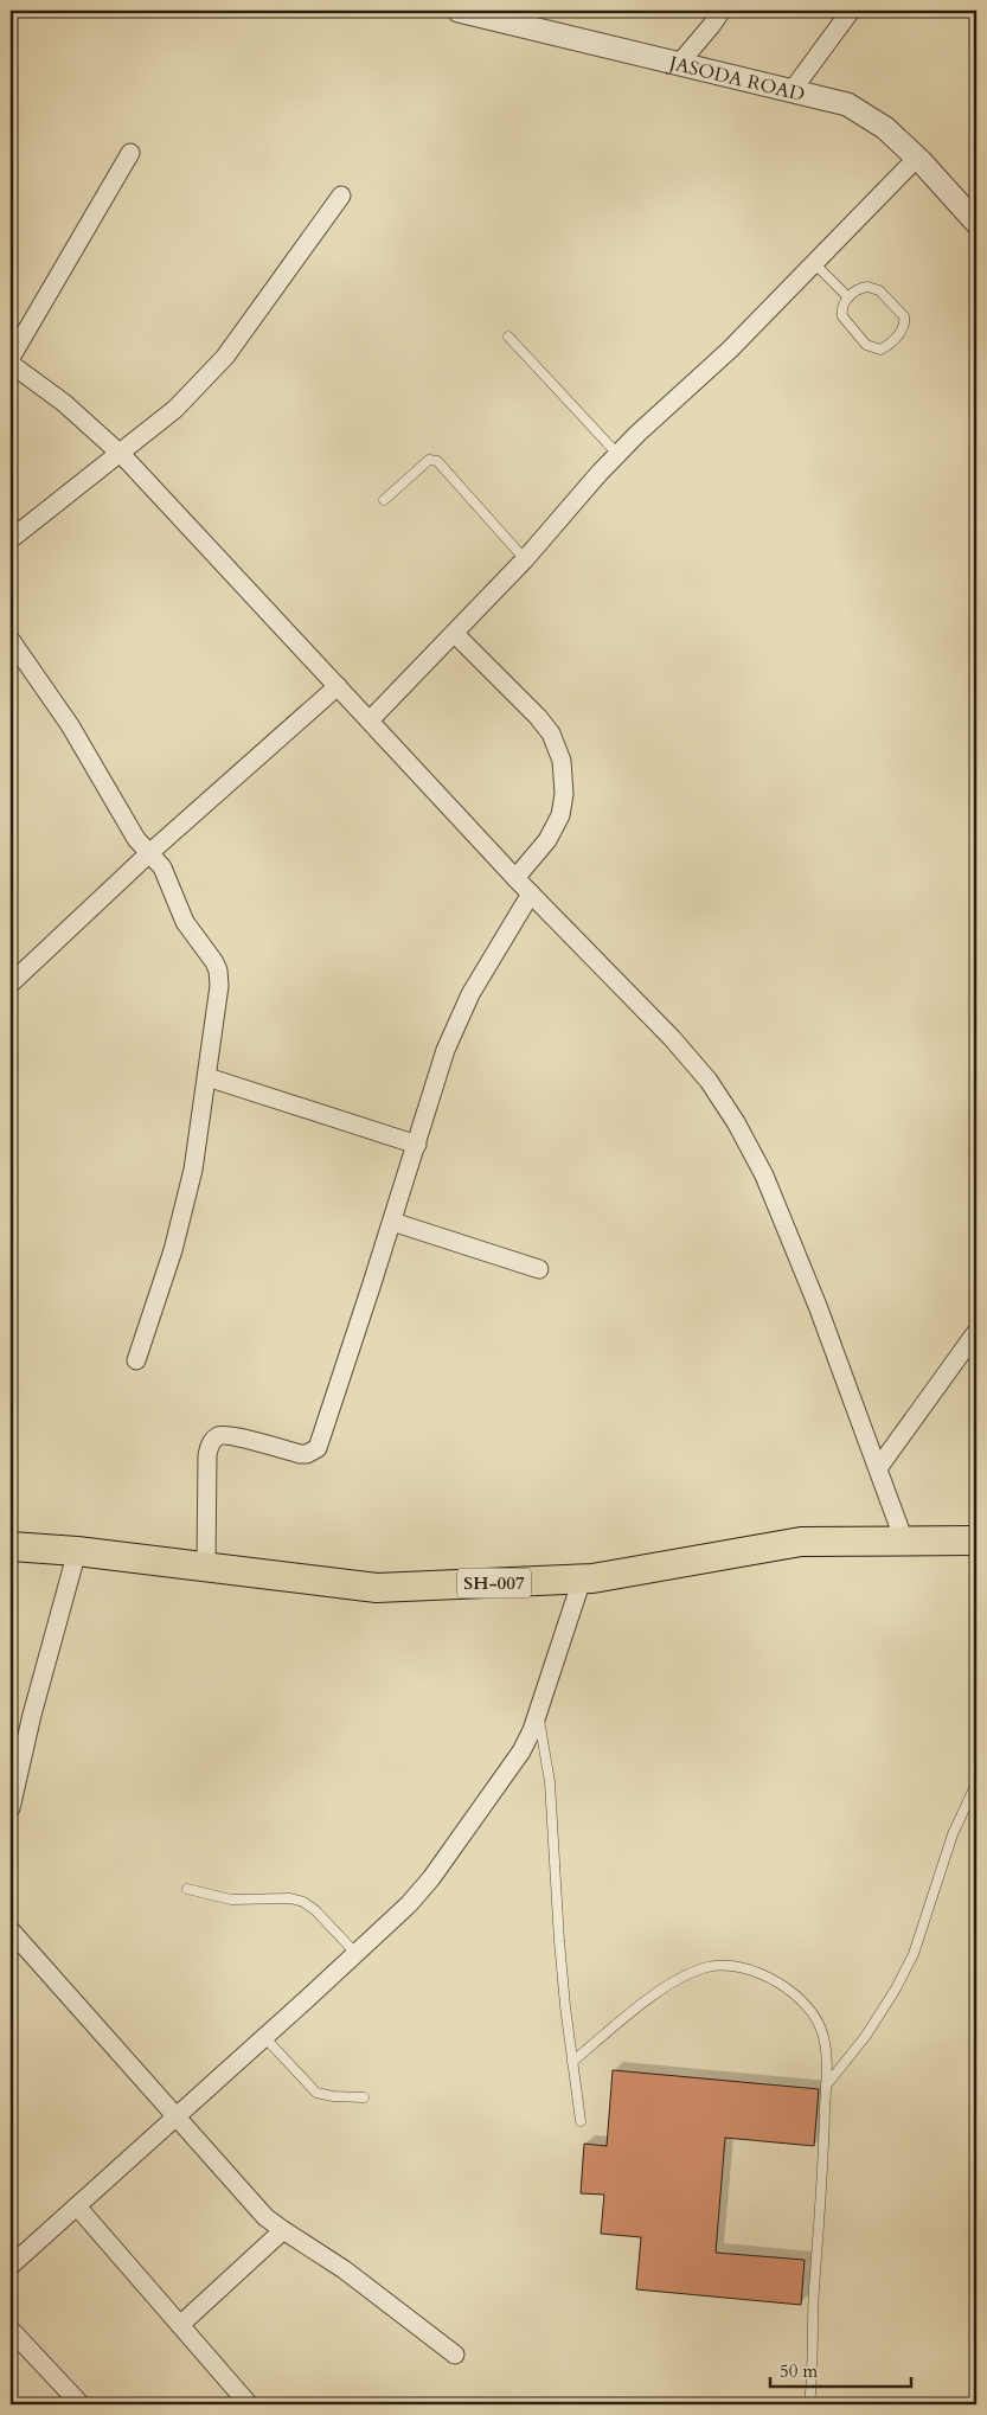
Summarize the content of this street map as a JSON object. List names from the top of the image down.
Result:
{
  "streets": {
    "main road": ["SH-007"],
    "street": ["JASODA ROAD"]
  },
  "scale_bar": "50 m"
}
